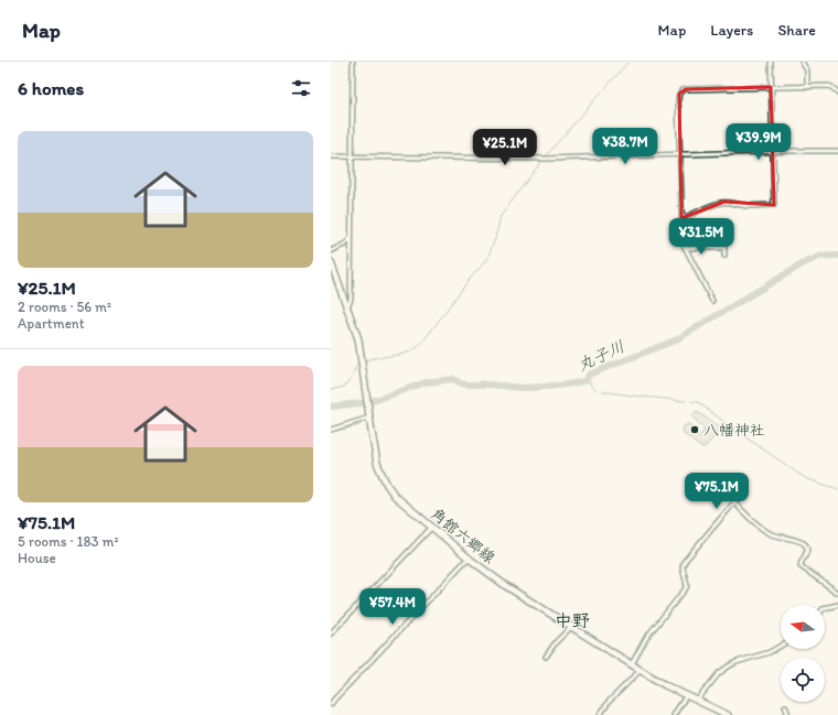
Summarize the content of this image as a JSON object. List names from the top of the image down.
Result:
{
  "streets": {
    "main road": ["角館六郷線"]
  },
  "districts": ["中野"],
  "water": ["丸子川"],
  "places": ["八幡神社"],
  "north": "left",
  "page": {
    "header": "Map",
    "nav": ["Map", "Layers", "Share"],
    "heading": "6 homes",
    "list": [
      {
        "name": "¥25.1M",
        "note": "2 rooms · 56 m² · Apartment"
      },
      {
        "name": "¥75.1M",
        "note": "5 rooms · 183 m² · House"
      }
    ],
    "price": [
      "¥39.9M",
      "¥38.7M",
      "¥25.1M",
      "¥31.5M",
      "¥75.1M",
      "¥57.4M"
    ]
  }
}
